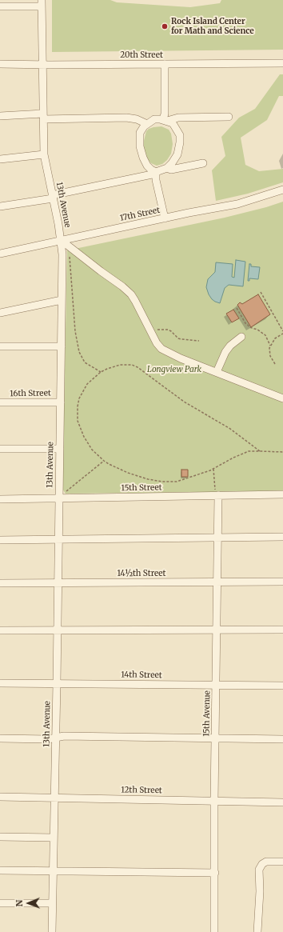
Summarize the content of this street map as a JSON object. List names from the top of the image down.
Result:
{
  "streets": {
    "street": [
      "20th Street",
      "13th Avenue",
      "17th Street",
      "16th Street",
      "15th Street",
      "14½th Street",
      "14th Street",
      "15th Avenue",
      "12th Street"
    ]
  },
  "crossings": [
    ["20th Street", "13th Avenue"],
    ["13th Avenue", "17th Street"],
    ["13th Avenue", "16th Street"],
    ["13th Avenue", "15th Street"],
    ["13th Avenue", "14½th Street"],
    ["13th Avenue", "14th Street"],
    ["13th Avenue", "12th Street"],
    ["15th Street", "15th Avenue"],
    ["14½th Street", "15th Avenue"],
    ["14th Street", "15th Avenue"],
    ["15th Avenue", "12th Street"]
  ],
  "parks": ["Longview Park"],
  "places": ["Rock Island Center for Math and Science"],
  "north": "left"
}
